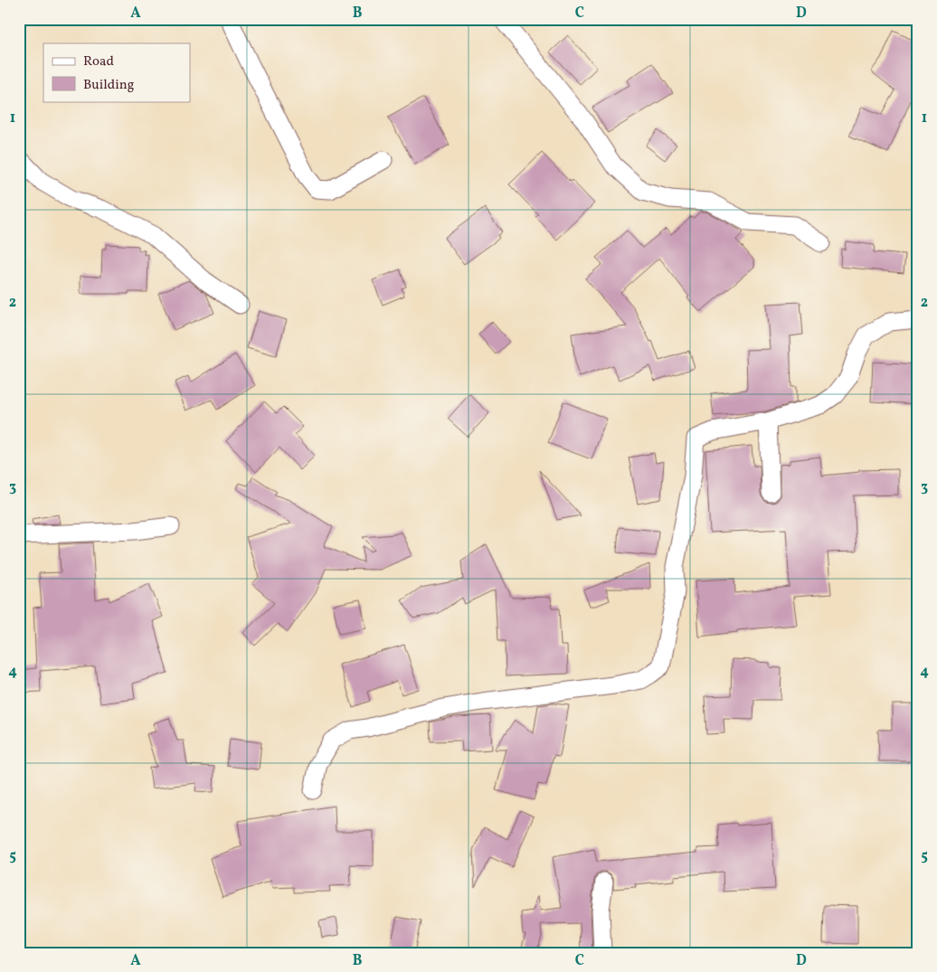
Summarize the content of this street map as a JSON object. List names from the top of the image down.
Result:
{
  "legend": ["Road", "Building"],
  "grid": {
    "columns": [
      "A",
      "B",
      "C",
      "D"
    ],
    "rows": [
      "1",
      "2",
      "3",
      "4",
      "5"
    ]
  }
}
